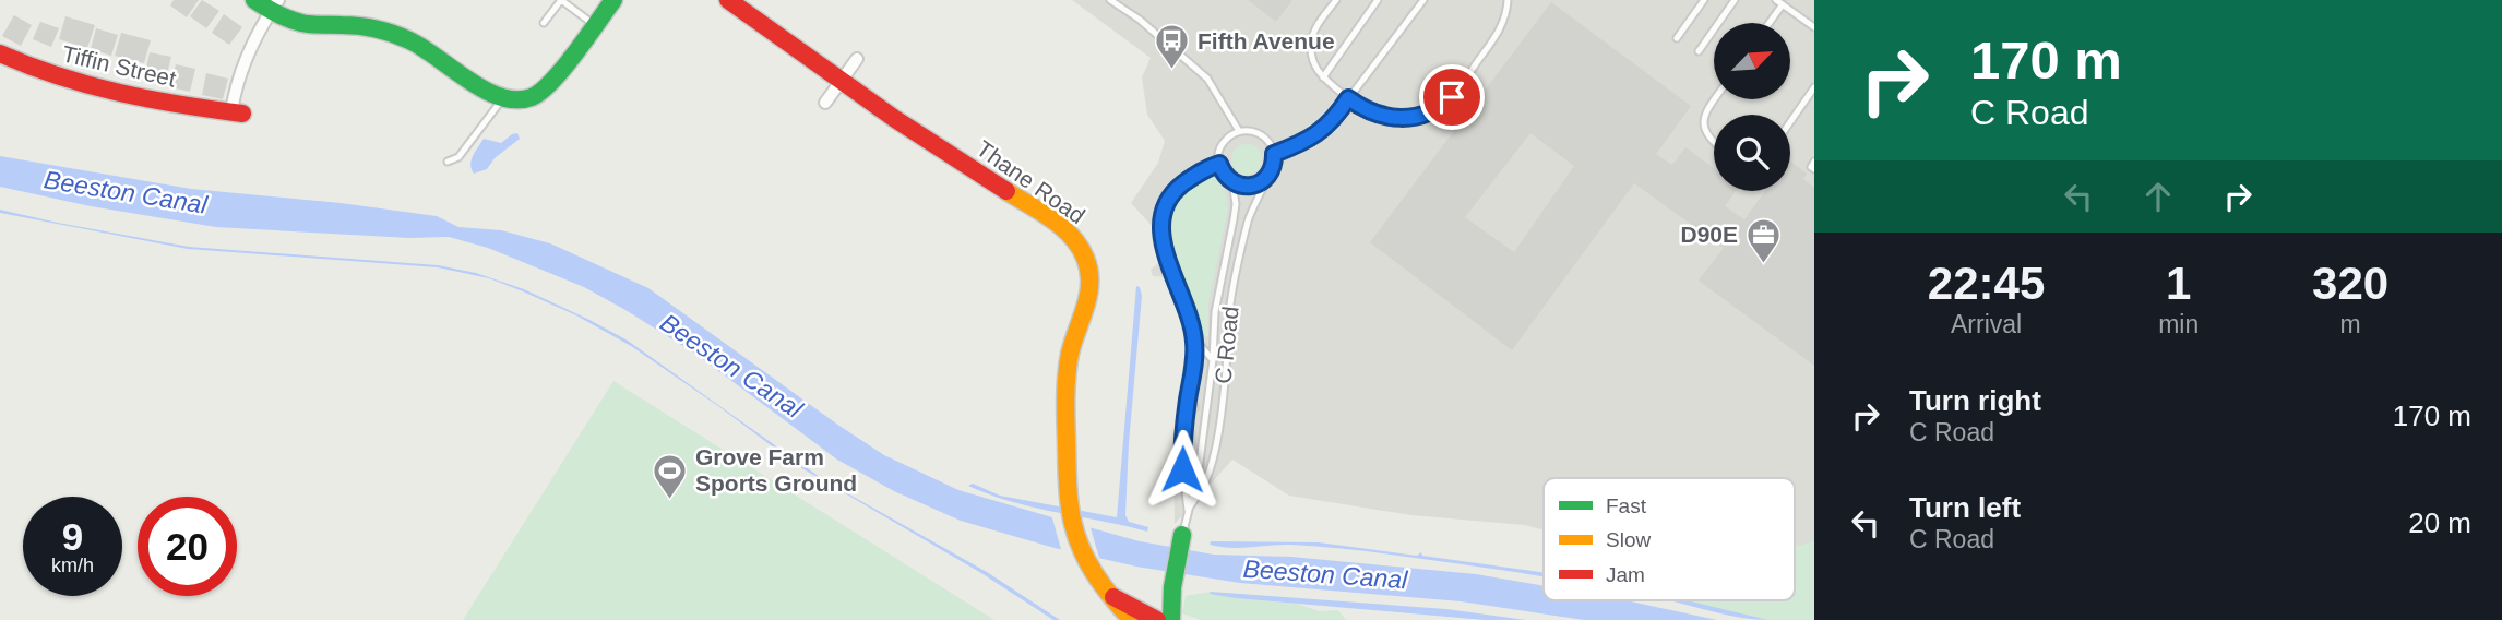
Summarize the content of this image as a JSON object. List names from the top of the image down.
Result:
{
  "streets": {
    "street": ["Tiffin Street", "Thane Road"],
    "lane": ["C Road"]
  },
  "water": ["Beeston Canal"],
  "places": {
    "bus stop": ["Fifth Avenue"],
    "office": ["D90E"],
    "sports": ["Grove Farm Sports Ground"]
  },
  "legend": ["Fast", "Slow", "Jam"],
  "north": "top right",
  "page": {
    "turn": ["170 m", "C Road"],
    "eta": [
      "22:45",
      "Arrival",
      "1",
      "min",
      "320",
      "m"
    ],
    "list": [
      {
        "name": "Turn right",
        "note": "C Road",
        "value": "170 m"
      },
      {
        "name": "Turn left",
        "note": "C Road",
        "value": "20 m"
      }
    ],
    "speed": "9 km/h",
    "limit": "20"
  }
}
